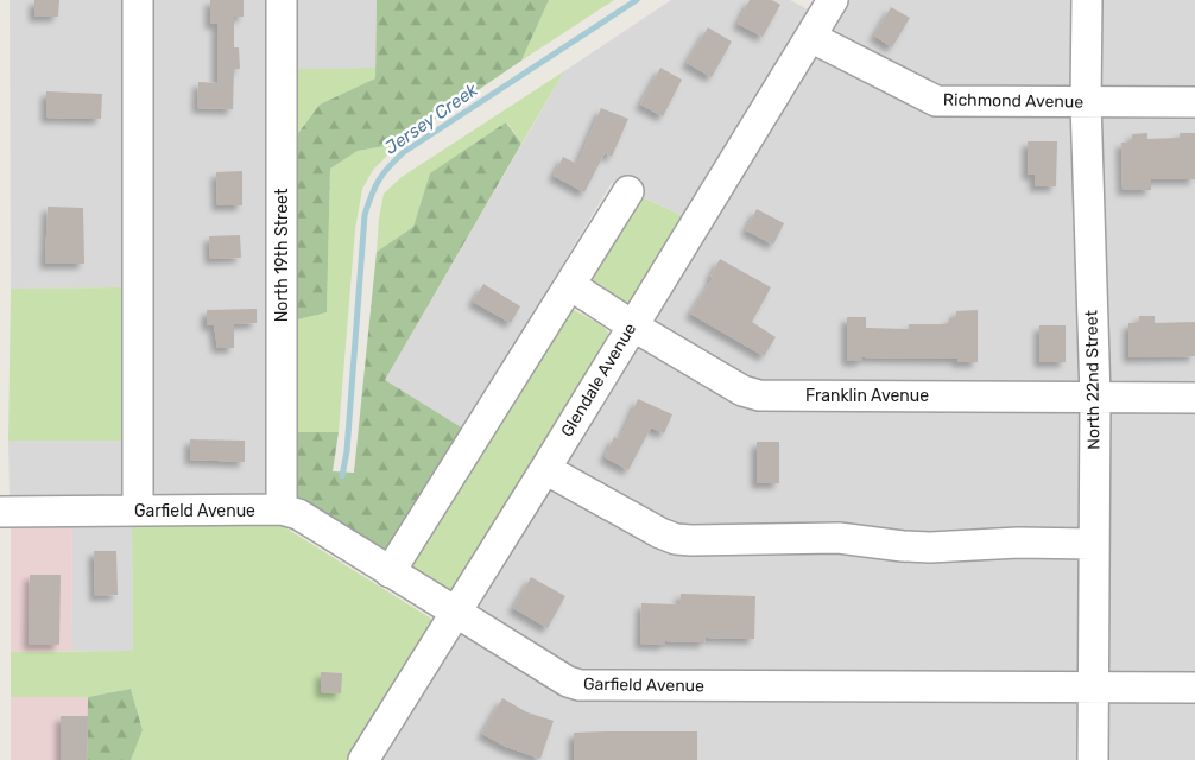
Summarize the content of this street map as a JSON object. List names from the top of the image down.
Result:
{
  "streets": {
    "street": [
      "Richmond Avenue",
      "North 19th Street",
      "Glendale Avenue",
      "North 22nd Street",
      "Franklin Avenue",
      "Garfield Avenue"
    ]
  },
  "crossings": [
    ["Richmond Avenue", "Glendale Avenue"],
    ["Richmond Avenue", "North 22nd Street"],
    ["North 19th Street", "Garfield Avenue"],
    ["Glendale Avenue", "Franklin Avenue"],
    ["Glendale Avenue", "Garfield Avenue"],
    ["North 22nd Street", "Franklin Avenue"],
    ["North 22nd Street", "Garfield Avenue"]
  ],
  "water": ["Jersey Creek"]
}
